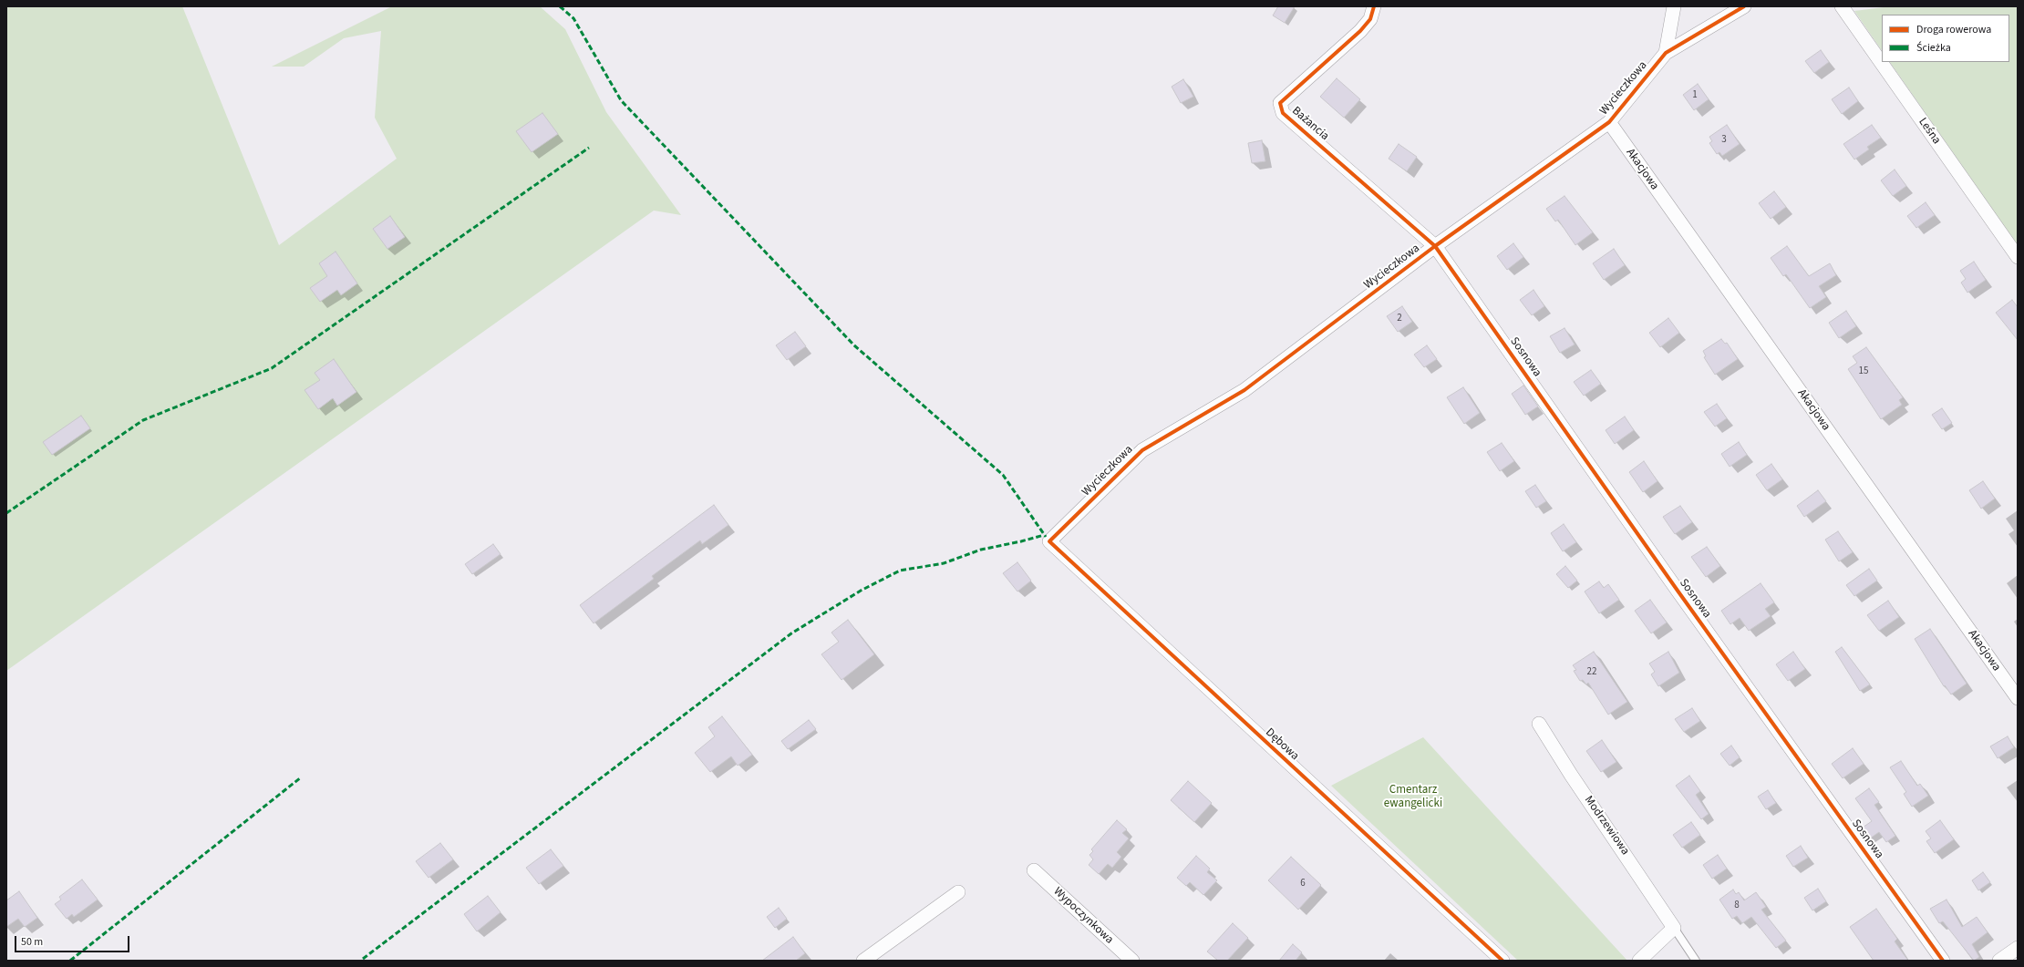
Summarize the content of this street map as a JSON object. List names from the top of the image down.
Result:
{
  "streets": {
    "street": [
      "Wycieczkowa",
      "Bażancia",
      "Leśna",
      "Akacjowa",
      "Sosnowa",
      "Dębowa",
      "Modrzewiowa",
      "Wypoczynkowa"
    ]
  },
  "crossings": [
    ["Wycieczkowa", "Bażancia"],
    ["Wycieczkowa", "Akacjowa"],
    ["Wycieczkowa", "Sosnowa"],
    ["Wycieczkowa", "Dębowa"],
    ["Bażancia", "Sosnowa"]
  ],
  "parks": ["Cmentarz ewangelicki"],
  "house_numbers": [
    "1",
    "3",
    "2",
    "15",
    "22",
    "6",
    "8"
  ],
  "legend": ["Droga rowerowa", "Ścieżka"],
  "scale_bar": "50 m"
}
